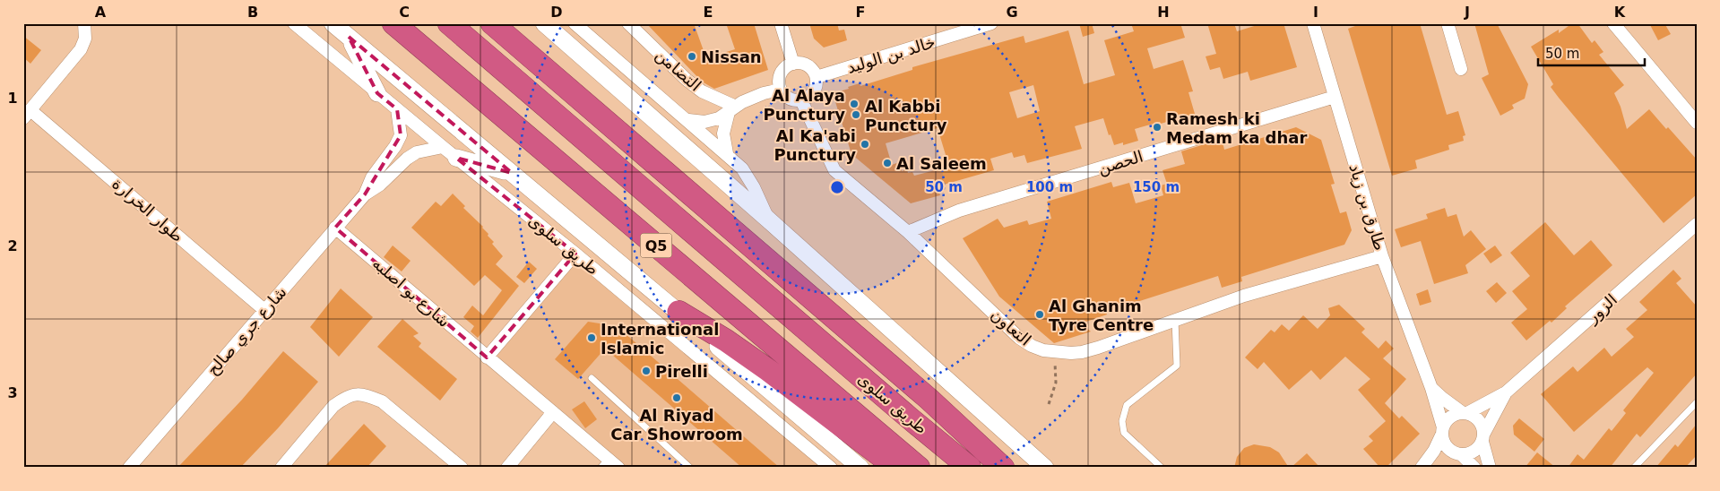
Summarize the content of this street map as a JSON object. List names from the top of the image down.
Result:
{
  "streets": {
    "highway": ["طريق سلوى", "Q5"],
    "street": [
      "خالد بن الوليد",
      "التضامن",
      "الحصن",
      "طارق بن زياد",
      "طوار الخرارة",
      "شارع بو اصلبه",
      "الزور",
      "التعاون",
      "شارع جري صالح"
    ]
  },
  "crossings": [
    ["خالد بن الوليد", "التعاون"],
    ["الحصن", "طارق بن زياد"],
    ["الحصن", "التعاون"],
    ["طارق بن زياد", "الزور"],
    ["طارق بن زياد", "التعاون"],
    ["طوار الخرارة", "شارع جري صالح"],
    ["طريق سلوى", "شارع جري صالح"],
    ["شارع بو اصلبه", "شارع جري صالح"]
  ],
  "places": [
    "Nissan",
    "Al Alaya Punctury",
    "Al Kabbi Punctury",
    "Ramesh ki Medam ka dhar",
    "Al Ka'abi Punctury",
    "Al Saleem",
    "Al Ghanim Tyre Centre",
    "International Islamic",
    "Pirelli",
    "Al Riyad Car Showroom"
  ],
  "scale_bar": "50 m",
  "grid": {
    "columns": [
      "A",
      "B",
      "C",
      "D",
      "E",
      "F",
      "G",
      "H",
      "I",
      "J",
      "K"
    ],
    "rows": ["1", "2", "3"]
  },
  "rings": ["50 m", "100 m", "150 m"]
}
